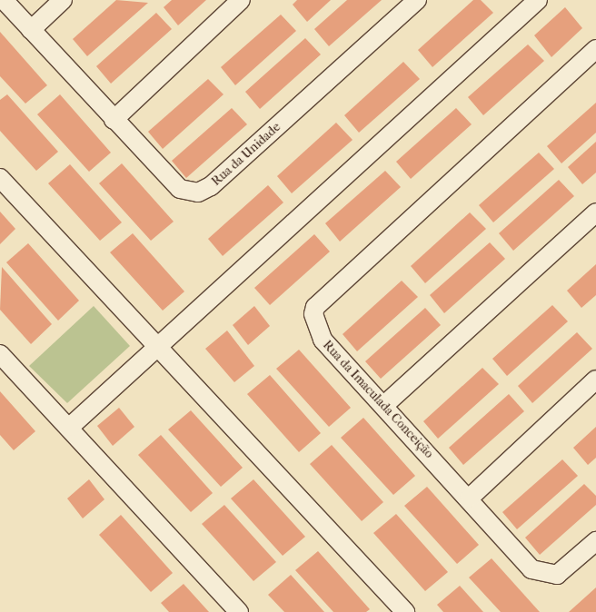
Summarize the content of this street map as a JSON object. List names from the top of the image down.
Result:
{
  "streets": {
    "street": ["Rua da Unidade", "Rua da Imaculada Conceição"]
  }
}
